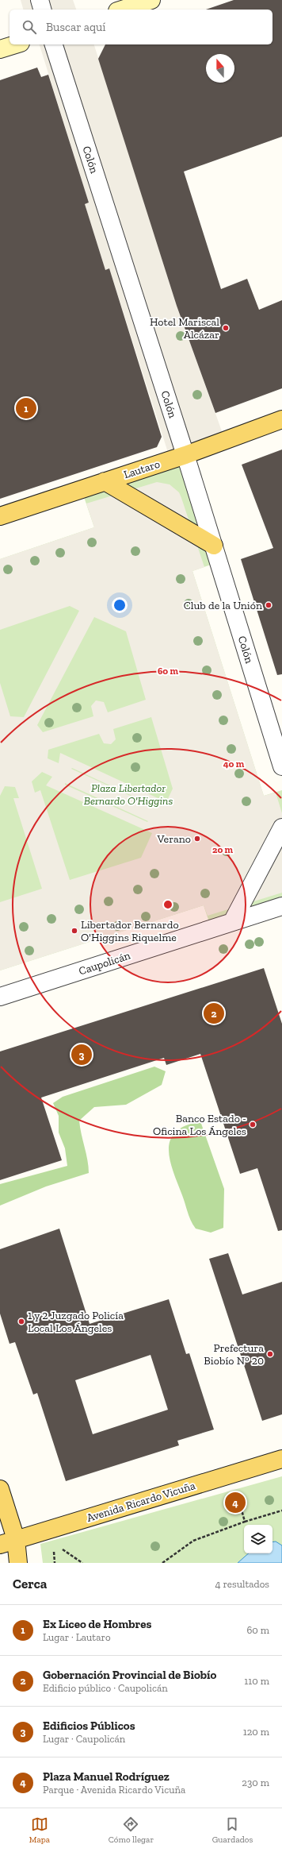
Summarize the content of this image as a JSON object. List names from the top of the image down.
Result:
{
  "streets": {
    "main road": ["Lautaro", "Avenida Ricardo Vicuña"],
    "street": ["Colón", "Caupolicán"]
  },
  "crossings": [
    ["Colón", "Lautaro"]
  ],
  "parks": ["Plaza Libertador Bernardo O'Higgins"],
  "places": [
    "Hotel Mariscal Alcázar",
    "Club de la Unión",
    "Verano",
    "Libertador Bernardo O'Higgins Riquelme",
    "Banco Estado - Oficina Los Ángeles",
    "1 y 2 Juzgado Policía Local Los Ángeles",
    "Prefectura Biobío N° 20"
  ],
  "north": "top",
  "page": {
    "search": "Buscar aquí",
    "pins": [
      "1",
      "2",
      "3",
      "4"
    ],
    "heading": ["Cerca", "4 resultados"],
    "list": [
      {
        "mark": "1",
        "name": "Ex Liceo de Hombres",
        "note": "Lugar · Lautaro",
        "value": "60 m"
      },
      {
        "mark": "2",
        "name": "Gobernación Provincial de Biobío",
        "note": "Edificio público · Caupolicán",
        "value": "110 m"
      },
      {
        "mark": "3",
        "name": "Edificios Públicos",
        "note": "Lugar · Caupolicán",
        "value": "120 m"
      },
      {
        "mark": "4",
        "name": "Plaza Manuel Rodríguez",
        "note": "Parque · Avenida Ricardo Vicuña",
        "value": "230 m"
      }
    ],
    "nav": ["Mapa", "Cómo llegar", "Guardados"]
  },
  "rings": ["60 m", "40 m", "20 m"]
}
